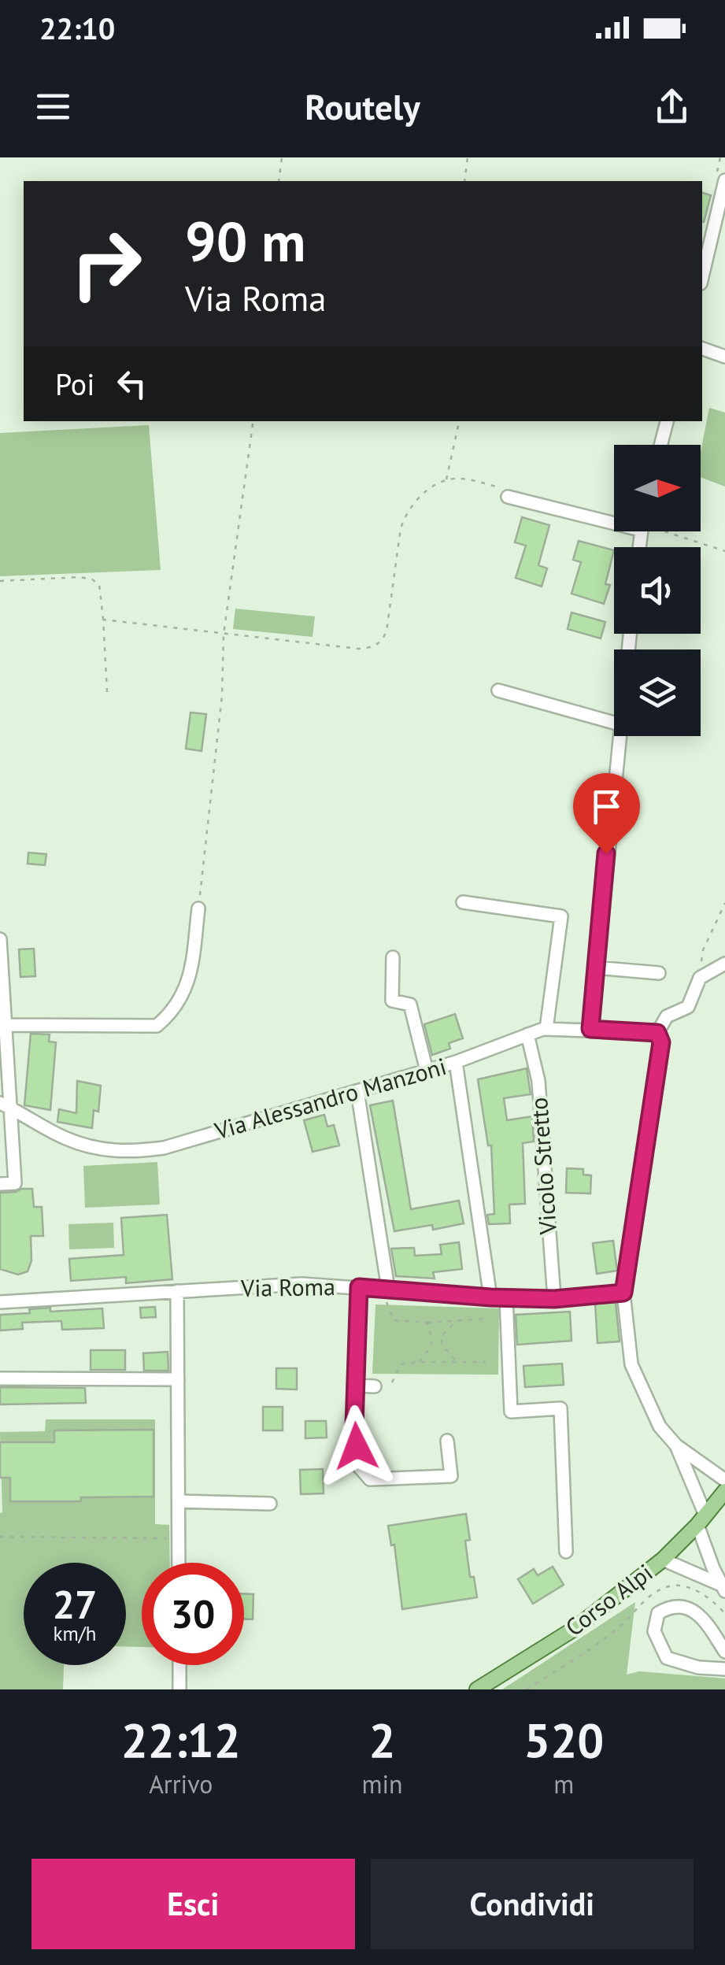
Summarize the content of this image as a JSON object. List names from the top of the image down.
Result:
{
  "streets": {
    "main road": ["Corso Alpi"],
    "street": ["Via Alessandro Manzoni", "Vicolo Stretto", "Via Roma"]
  },
  "crossings": [
    ["Via Alessandro Manzoni", "Vicolo Stretto"],
    ["Vicolo Stretto", "Via Roma"]
  ],
  "north": "right",
  "page": {
    "status": "22:10",
    "header": "Routely",
    "turn": ["90 m", "Via Roma"],
    "then": "Poi",
    "speed": "27 km/h",
    "limit": "30",
    "eta": [
      "22:12",
      "Arrivo",
      "2",
      "min",
      "520",
      "m"
    ],
    "buttons": ["Esci", "Condividi"]
  }
}
